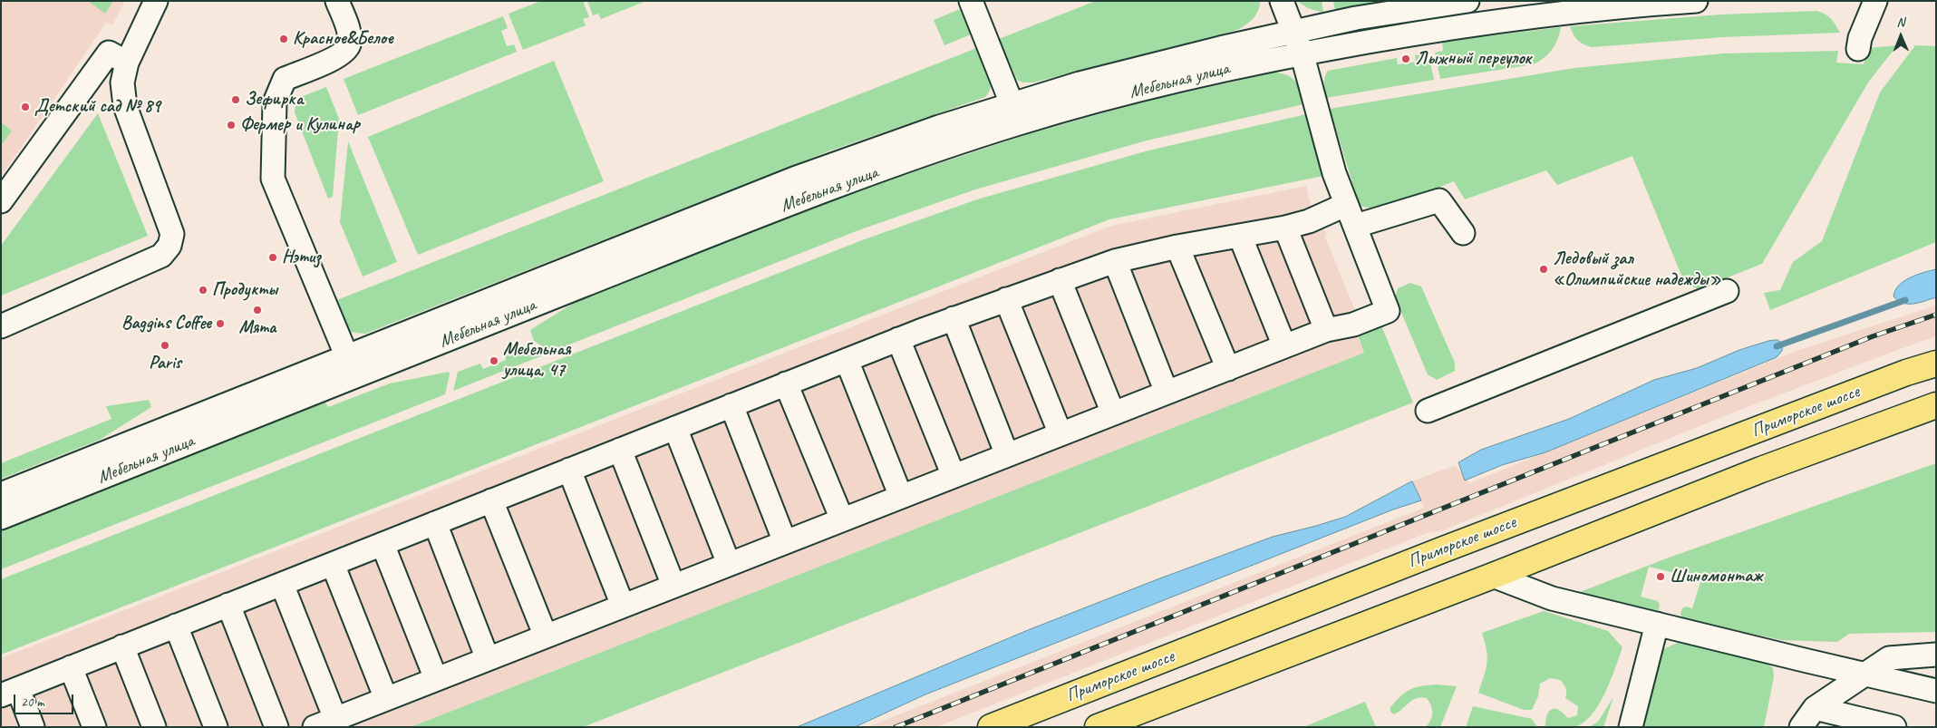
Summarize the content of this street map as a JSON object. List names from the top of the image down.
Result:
{
  "streets": {
    "main road": ["Приморское шоссе"],
    "street": ["Мебельная улица"]
  },
  "places": [
    "Красное&Белое",
    "Лыжный переулок",
    "Зефирка",
    "Детский сад № 89",
    "Фермер и Кулинар",
    "Нэтиз",
    "Ледовый зал «Олимпийские надежды»",
    "Продукты",
    "Мята",
    "Baggins Coffee",
    "Paris",
    "Мебельная улица, 47",
    "Шиномонтаж"
  ],
  "scale_bar": "20 m",
  "north": "top"
}
